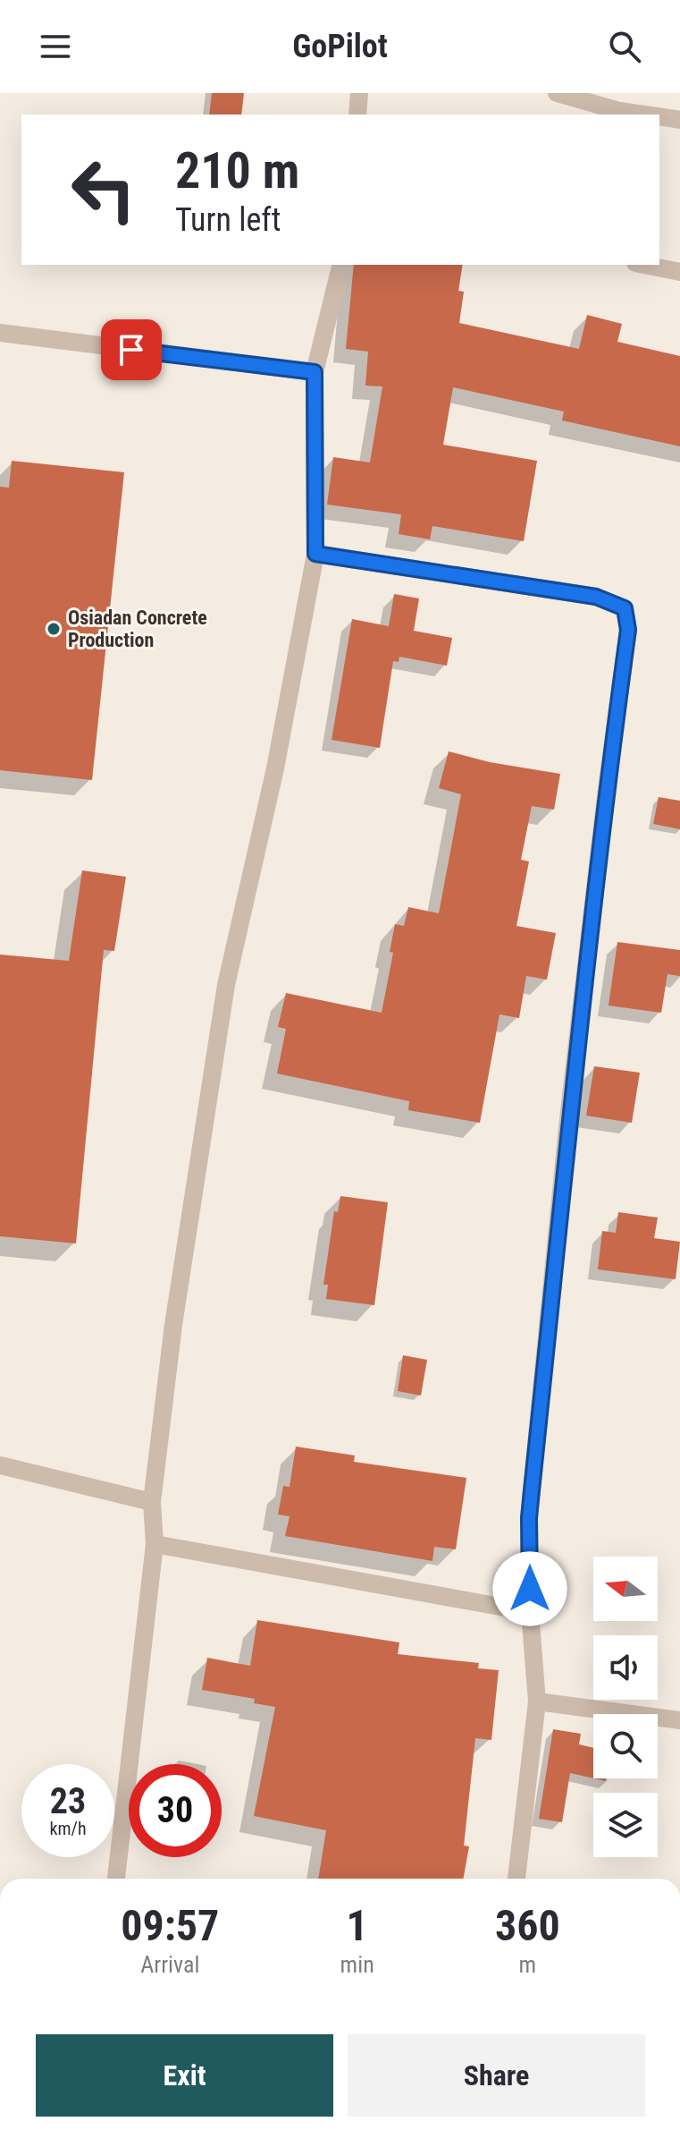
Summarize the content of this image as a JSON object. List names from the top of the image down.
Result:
{
  "places": ["Osiadan Concrete Production"],
  "north": "left",
  "page": {
    "header": "GoPilot",
    "turn": ["210 m", "Turn left"],
    "speed": "23 km/h",
    "limit": "30",
    "eta": [
      "09:57",
      "Arrival",
      "1",
      "min",
      "360",
      "m"
    ],
    "buttons": ["Exit", "Share"]
  }
}
